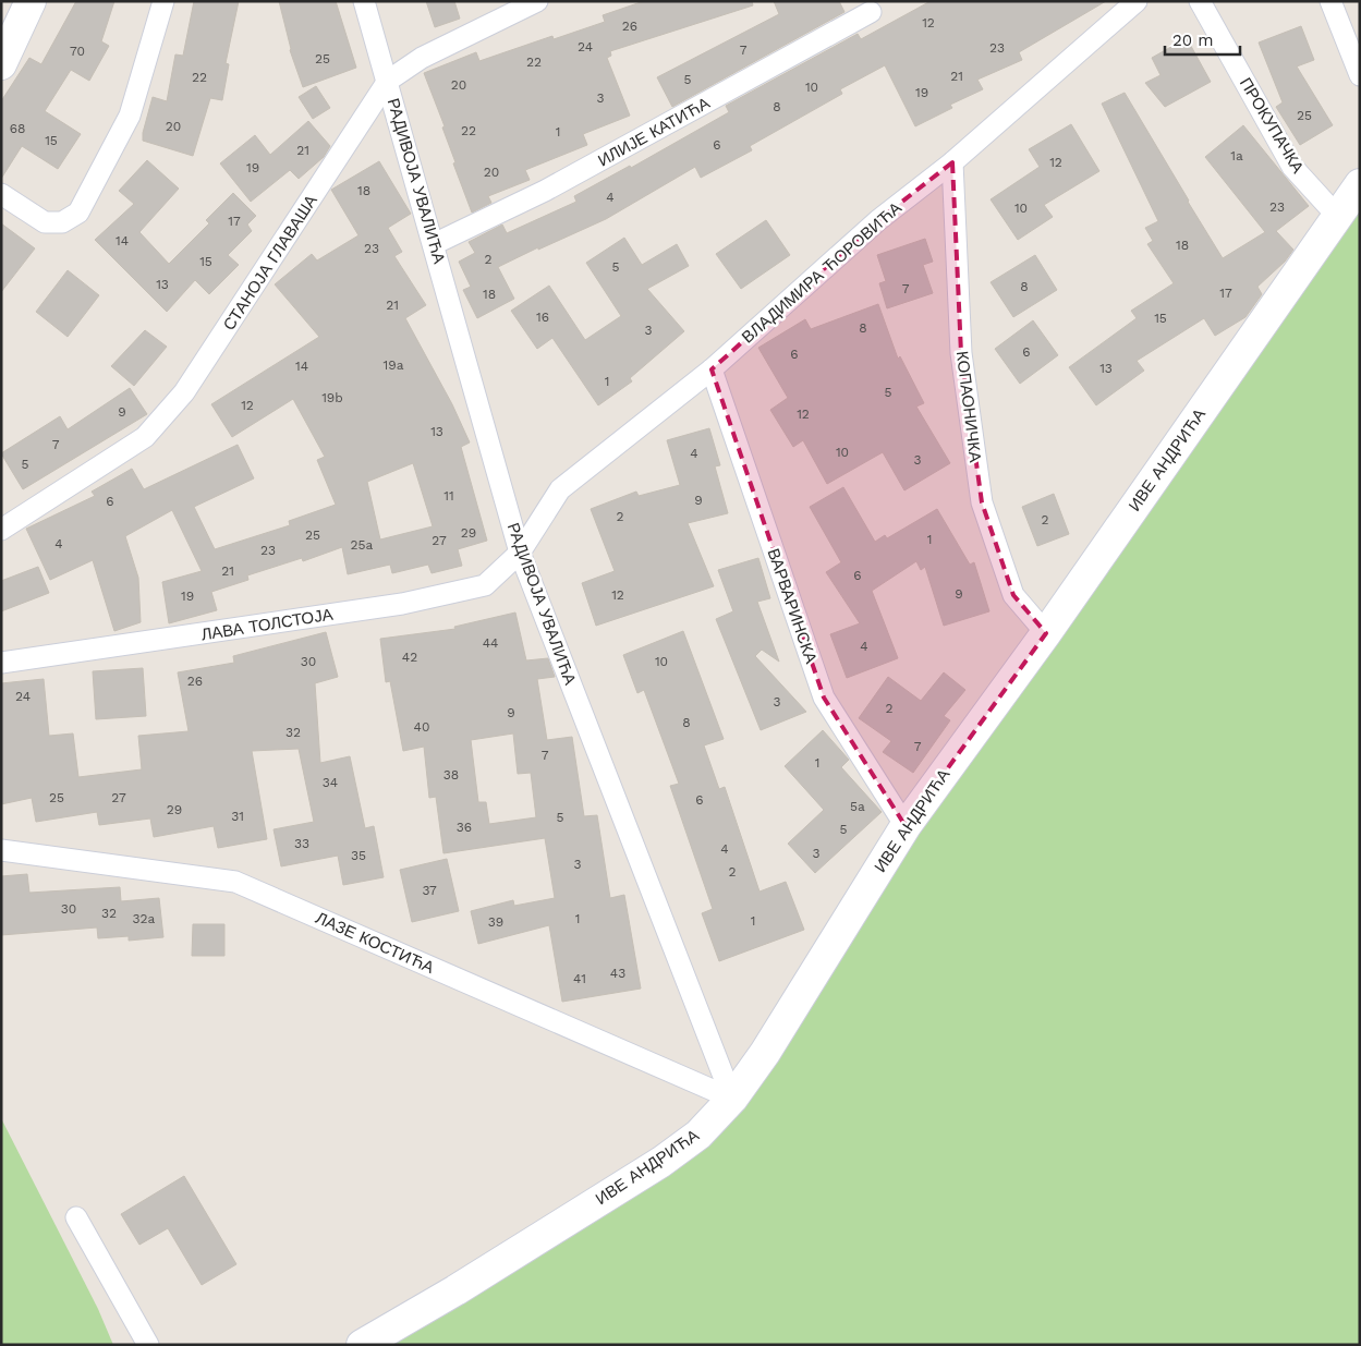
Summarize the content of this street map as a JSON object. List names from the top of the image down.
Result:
{
  "streets": {
    "street": [
      "ПРОКУПАЧКА",
      "ИЛИЈЕ КАТИЋА",
      "РАДИВОЈА УВАЛИЋА",
      "СТАНОЈА ГЛАВАША",
      "ВЛАДИМИРА ЋОРОВИЋА",
      "КОПАОНИЧКА",
      "ИВЕ АНДРИЋА",
      "ВАРВАРИНСКА",
      "ЛАВА ТОЛСТОЈА",
      "ЛАЗЕ КОСТИЋА"
    ]
  },
  "crossings": [
    ["ПРОКУПАЧКА", "ИВЕ АНДРИЋА"],
    ["ИЛИЈЕ КАТИЋА", "РАДИВОЈА УВАЛИЋА"],
    ["РАДИВОЈА УВАЛИЋА", "СТАНОЈА ГЛАВАША"],
    ["РАДИВОЈА УВАЛИЋА", "ВЛАДИМИРА ЋОРОВИЋА"],
    ["РАДИВОЈА УВАЛИЋА", "ИВЕ АНДРИЋА"],
    ["РАДИВОЈА УВАЛИЋА", "ЛАВА ТОЛСТОЈА"],
    ["РАДИВОЈА УВАЛИЋА", "ЛАЗЕ КОСТИЋА"],
    ["ВЛАДИМИРА ЋОРОВИЋА", "КОПАОНИЧКА"],
    ["ВЛАДИМИРА ЋОРОВИЋА", "ВАРВАРИНСКА"],
    ["ВЛАДИМИРА ЋОРОВИЋА", "ЛАВА ТОЛСТОЈА"],
    ["КОПАОНИЧКА", "ИВЕ АНДРИЋА"],
    ["ИВЕ АНДРИЋА", "ВАРВАРИНСКА"],
    ["ИВЕ АНДРИЋА", "ЛАЗЕ КОСТИЋА"]
  ],
  "house_numbers": [
    "12",
    "26",
    "24",
    "23",
    "7",
    "70",
    "25",
    "22",
    "21",
    "22",
    "5",
    "20",
    "10",
    "19",
    "3",
    "8",
    "25",
    "20",
    "68",
    "22",
    "1",
    "15",
    "6",
    "21",
    "1a",
    "12",
    "19",
    "20",
    "18",
    "4",
    "23",
    "10",
    "17",
    "14",
    "18",
    "23",
    "2",
    "15",
    "5",
    "13",
    "8",
    "7",
    "17",
    "18",
    "21",
    "16",
    "15",
    "8",
    "3",
    "6",
    "6",
    "19a",
    "14",
    "13",
    "1",
    "5",
    "19b",
    "12",
    "9",
    "12",
    "13",
    "7",
    "10",
    "4",
    "3",
    "5",
    "11",
    "9",
    "6",
    "2",
    "2",
    "29",
    "25",
    "1",
    "27",
    "4",
    "25a",
    "23",
    "21",
    "6",
    "9",
    "12",
    "19",
    "44",
    "4",
    "42",
    "30",
    "10",
    "26",
    "24",
    "3",
    "2",
    "9",
    "8",
    "40",
    "32",
    "7",
    "7",
    "1",
    "38",
    "34",
    "25",
    "27",
    "6",
    "5a",
    "29",
    "31",
    "5",
    "36",
    "5",
    "33",
    "4",
    "3",
    "35",
    "3",
    "2",
    "37",
    "30",
    "32",
    "32a",
    "1",
    "1",
    "39",
    "43",
    "41"
  ],
  "scale_bar": "20 m"
}
